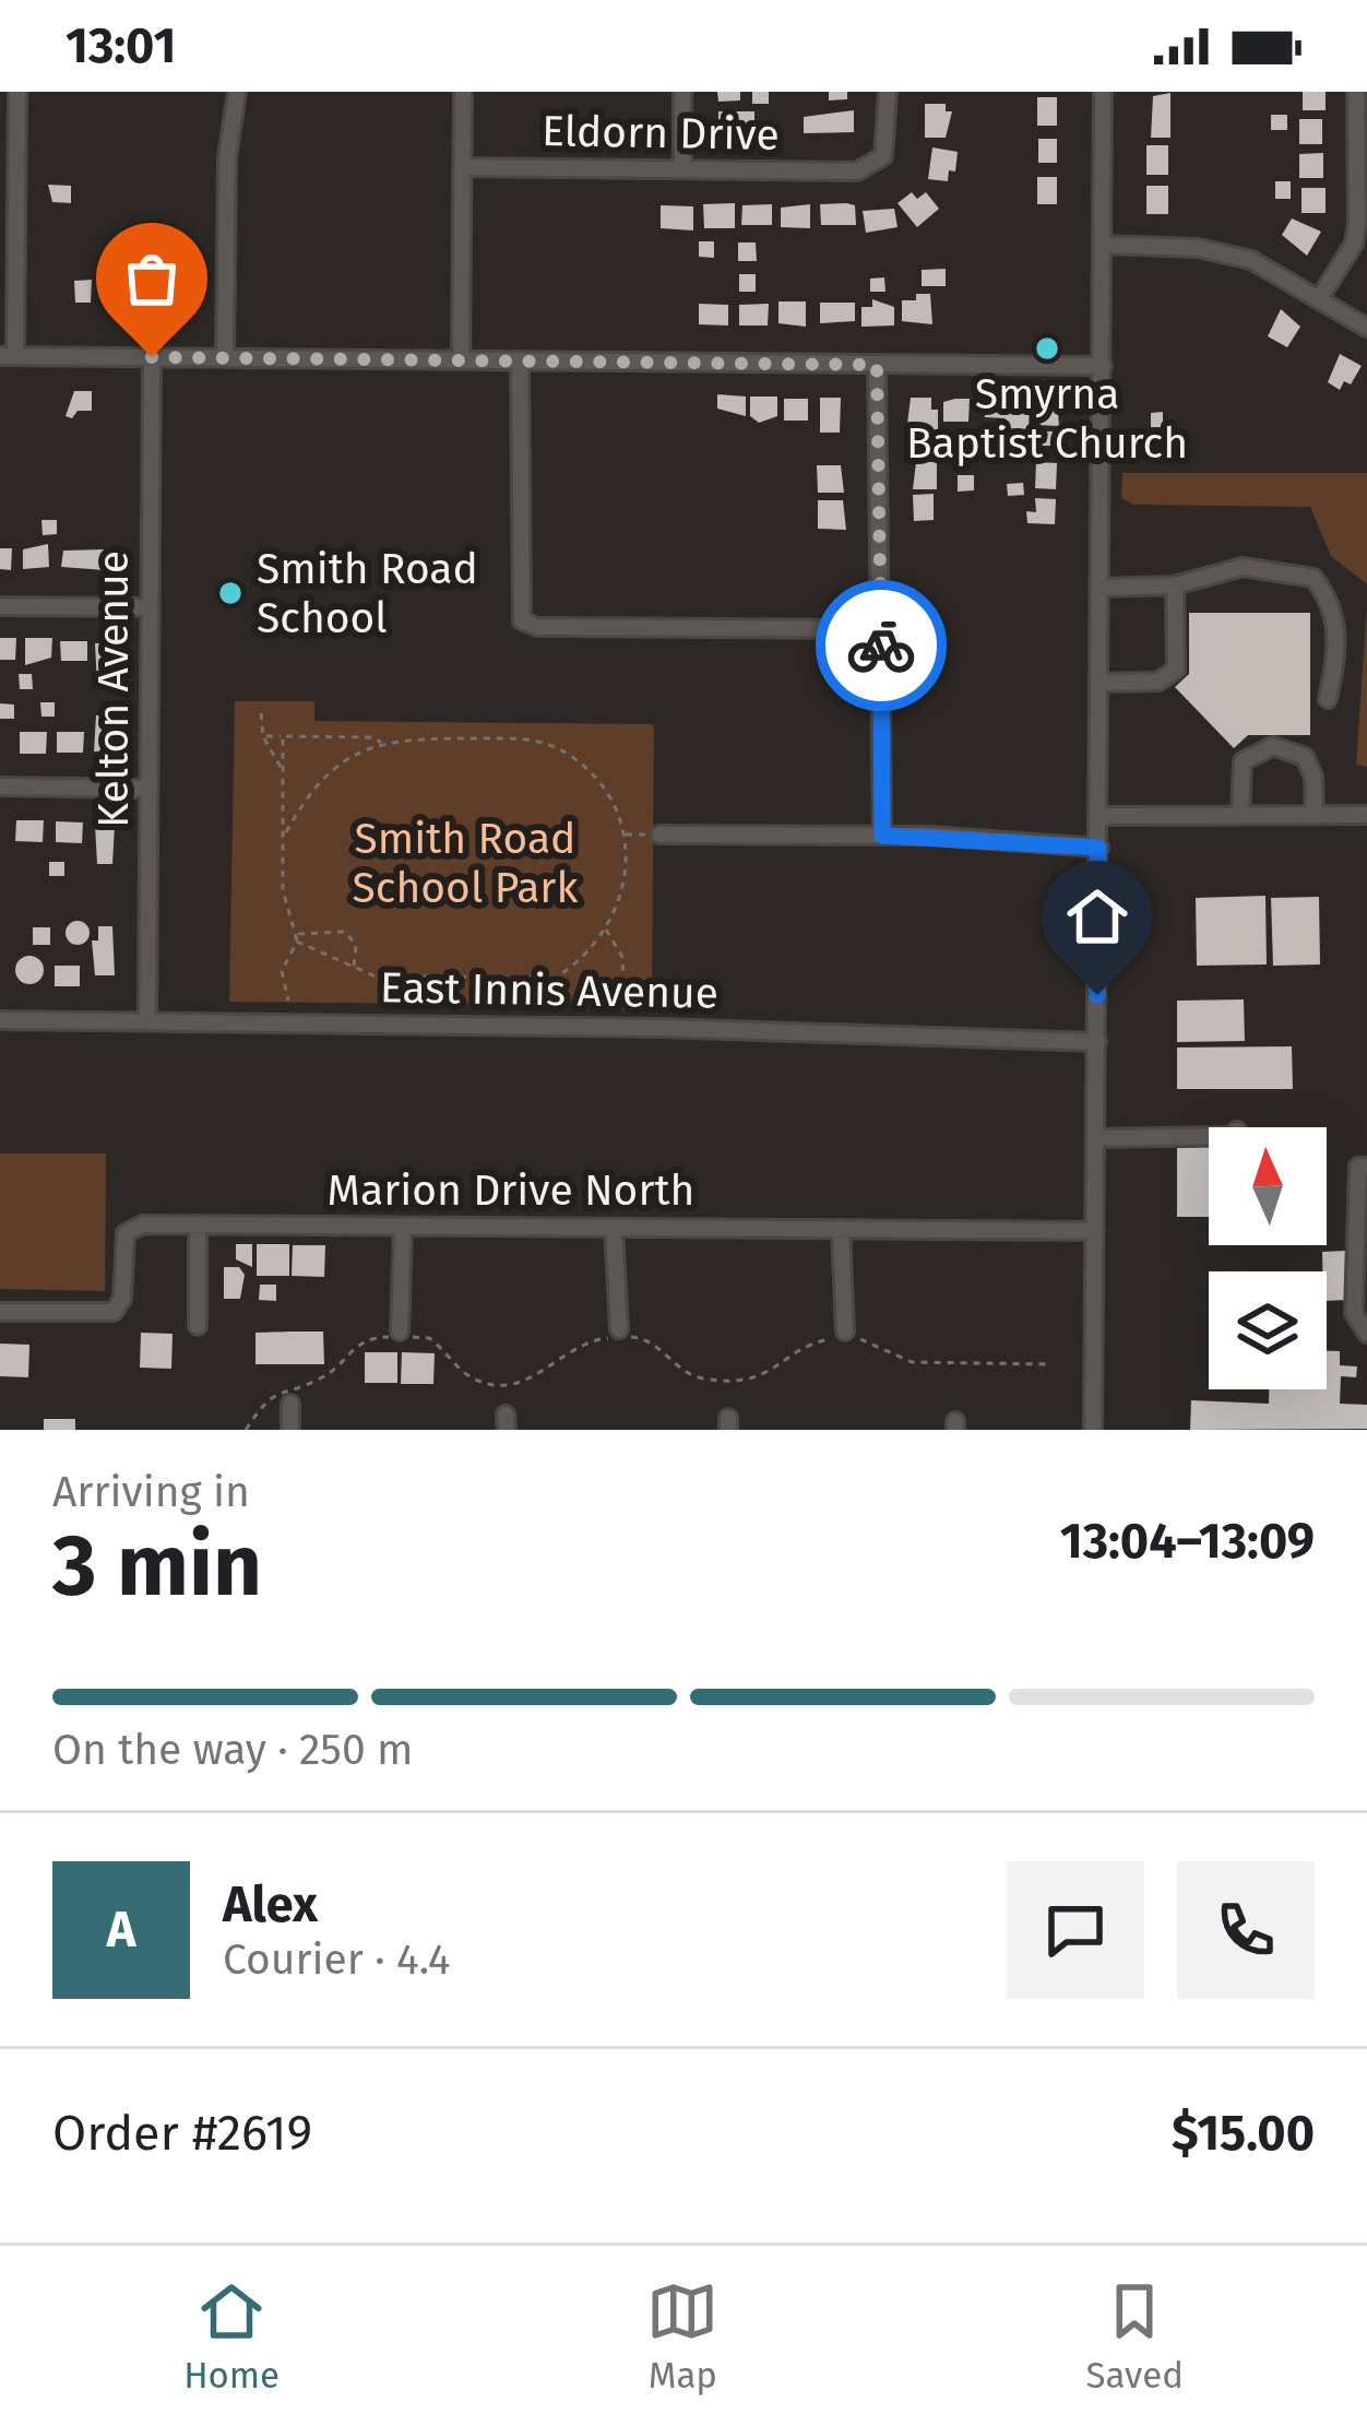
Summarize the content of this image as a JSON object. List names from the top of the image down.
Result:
{
  "streets": {
    "street": [
      "Eldorn Drive",
      "Kelton Avenue",
      "East Innis Avenue",
      "Marion Drive North"
    ]
  },
  "crossings": [
    ["Kelton Avenue", "East Innis Avenue"]
  ],
  "parks": ["Smith Road School Park"],
  "places": ["Smyrna Baptist Church", "Smith Road School"],
  "north": "top",
  "page": {
    "status": "13:01",
    "heading": ["3 min", "Arriving in", "13:04–13:09"],
    "panel": [
      "Alex",
      "Courier · 4.4",
      "Order #2619",
      "$15.00"
    ],
    "bar": "On the way · 250 m",
    "round": "A",
    "tabs": ["Home", "Map", "Saved"]
  }
}
